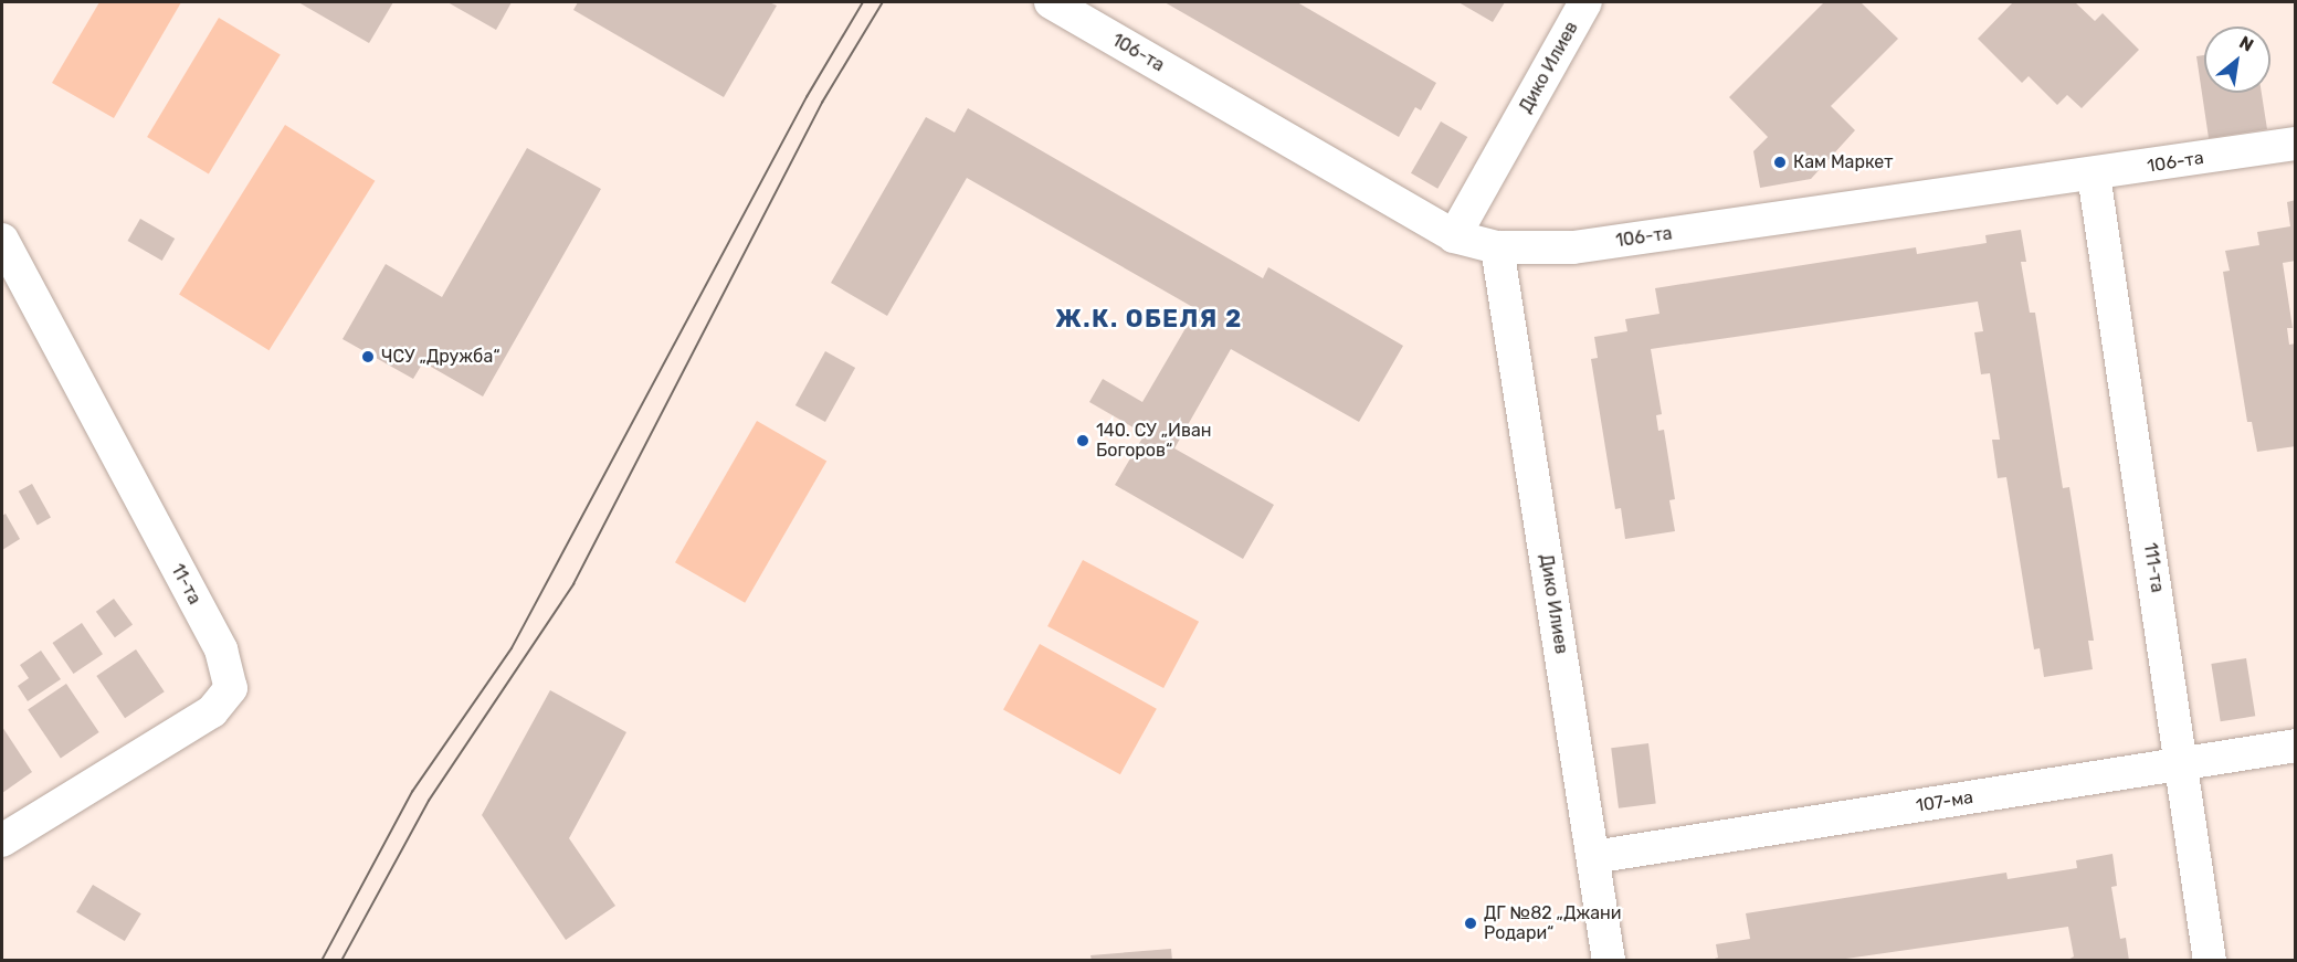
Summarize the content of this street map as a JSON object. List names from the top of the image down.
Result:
{
  "streets": {
    "street": [
      "106-та",
      "Дико Илиев",
      "111-та",
      "11-та",
      "107-ма"
    ]
  },
  "crossings": [
    ["106-та", "Дико Илиев"],
    ["106-та", "111-та"],
    ["Дико Илиев", "107-ма"],
    ["111-та", "107-ма"]
  ],
  "districts": ["Ж.К. ОБЕЛЯ 2"],
  "places": [
    "Кам Маркет",
    "ЧСУ „Дружба“",
    "140. СУ „Иван Богоров“",
    "ДГ №82 „Джани Родари“"
  ],
  "north": "top right"
}
